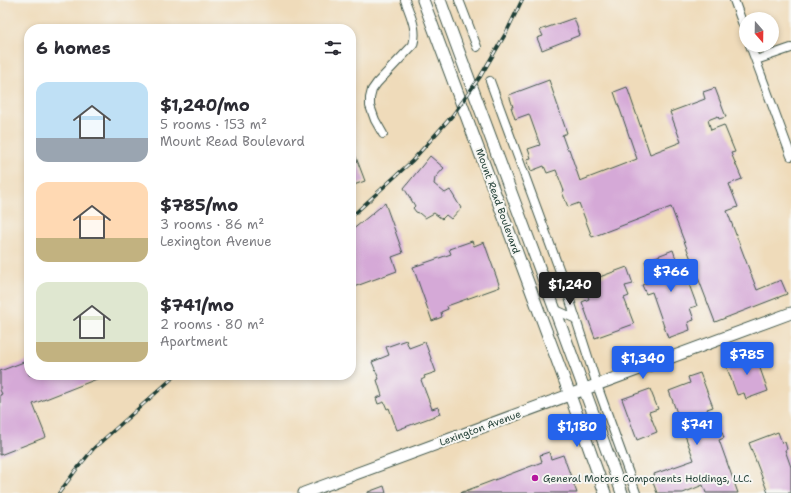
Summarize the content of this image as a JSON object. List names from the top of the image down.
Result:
{
  "streets": {
    "main road": ["Mount Read Boulevard", "Lexington Avenue"]
  },
  "crossings": [
    ["Mount Read Boulevard", "Lexington Avenue"]
  ],
  "places": ["General Motors Components Holdings, LLC."],
  "north": "bottom",
  "page": {
    "heading": "6 homes",
    "list": [
      {
        "name": "$1,240/mo",
        "note": "5 rooms · 153 m² · Mount Read Boulevard"
      },
      {
        "name": "$785/mo",
        "note": "3 rooms · 86 m² · Lexington Avenue"
      },
      {
        "name": "$741/mo",
        "note": "2 rooms · 80 m² · Apartment"
      }
    ],
    "price": [
      "$766",
      "$1,240",
      "$785",
      "$1,340",
      "$741",
      "$1,180"
    ]
  }
}
